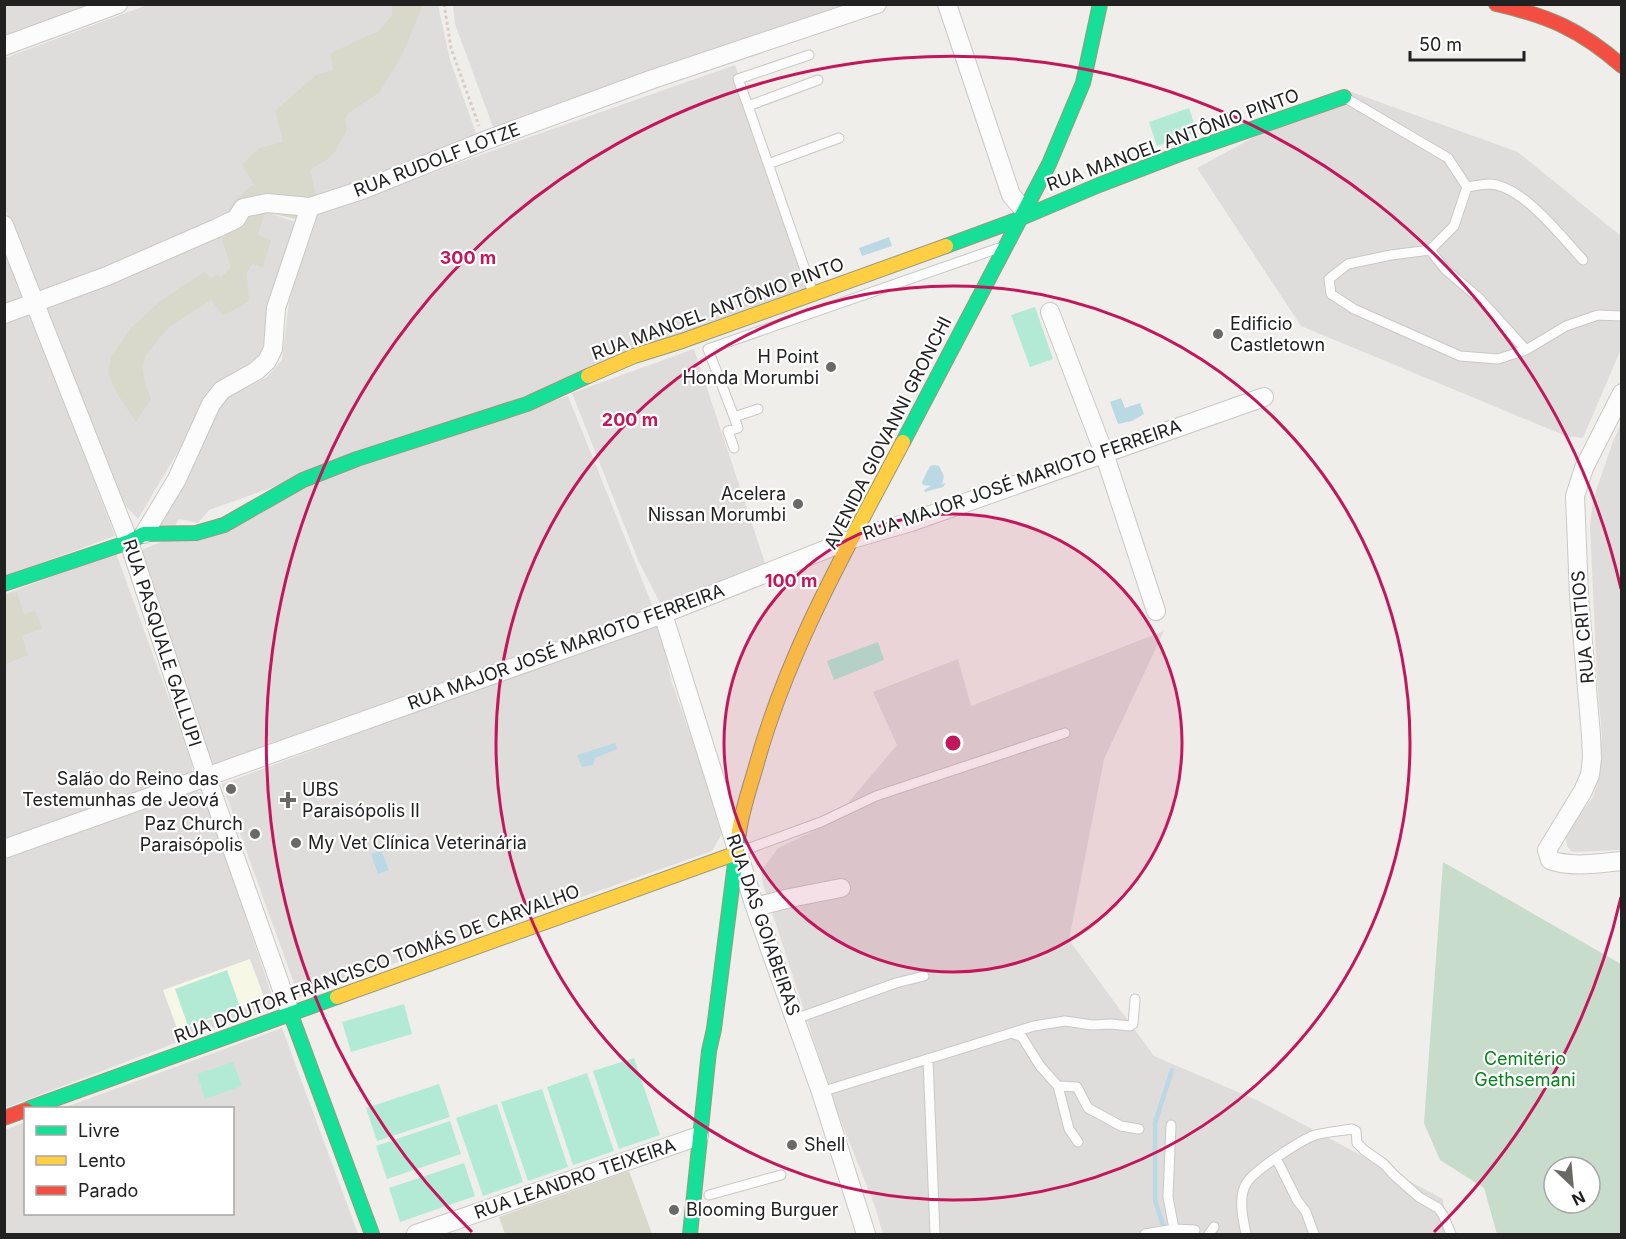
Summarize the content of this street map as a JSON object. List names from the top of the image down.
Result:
{
  "streets": {
    "main road": [
      "RUA MANOEL ANTÔNIO PINTO",
      "AVENIDA GIOVANNI GRONCHI",
      "RUA PASQUALE GALLUPI",
      "RUA DOUTOR FRANCISCO TOMÁS DE CARVALHO"
    ],
    "street": [
      "RUA RUDOLF LOTZE",
      "RUA MAJOR JOSÉ MARIOTO FERREIRA",
      "RUA CRITIOS",
      "RUA DAS GOIABEIRAS",
      "RUA LEANDRO TEIXEIRA"
    ]
  },
  "crossings": [
    ["RUA MANOEL ANTÔNIO PINTO", "AVENIDA GIOVANNI GRONCHI"],
    ["RUA MANOEL ANTÔNIO PINTO", "RUA PASQUALE GALLUPI"],
    ["RUA RUDOLF LOTZE", "RUA PASQUALE GALLUPI"],
    ["AVENIDA GIOVANNI GRONCHI", "RUA MAJOR JOSÉ MARIOTO FERREIRA"],
    ["AVENIDA GIOVANNI GRONCHI", "RUA DAS GOIABEIRAS"],
    ["AVENIDA GIOVANNI GRONCHI", "RUA DOUTOR FRANCISCO TOMÁS DE CARVALHO"],
    ["AVENIDA GIOVANNI GRONCHI", "RUA LEANDRO TEIXEIRA"],
    ["RUA MAJOR JOSÉ MARIOTO FERREIRA", "RUA PASQUALE GALLUPI"],
    ["RUA MAJOR JOSÉ MARIOTO FERREIRA", "RUA DAS GOIABEIRAS"],
    ["RUA PASQUALE GALLUPI", "RUA DOUTOR FRANCISCO TOMÁS DE CARVALHO"],
    ["RUA DAS GOIABEIRAS", "RUA DOUTOR FRANCISCO TOMÁS DE CARVALHO"]
  ],
  "parks": ["Cemitério Gethsemani"],
  "places": {
    "other": [
      "Edificio Castletown",
      "H Point Honda Morumbi",
      "Acelera Nissan Morumbi",
      "Salão do Reino das Testemunhas de Jeová",
      "Paz Church Paraisópolis",
      "My Vet Clínica Veterinária",
      "Shell",
      "Blooming Burguer"
    ],
    "health": ["UBS Paraisópolis II"]
  },
  "legend": ["Livre", "Lento", "Parado"],
  "scale_bar": "50 m",
  "north": "bottom right",
  "rings": ["300 m", "200 m", "100 m"]
}
